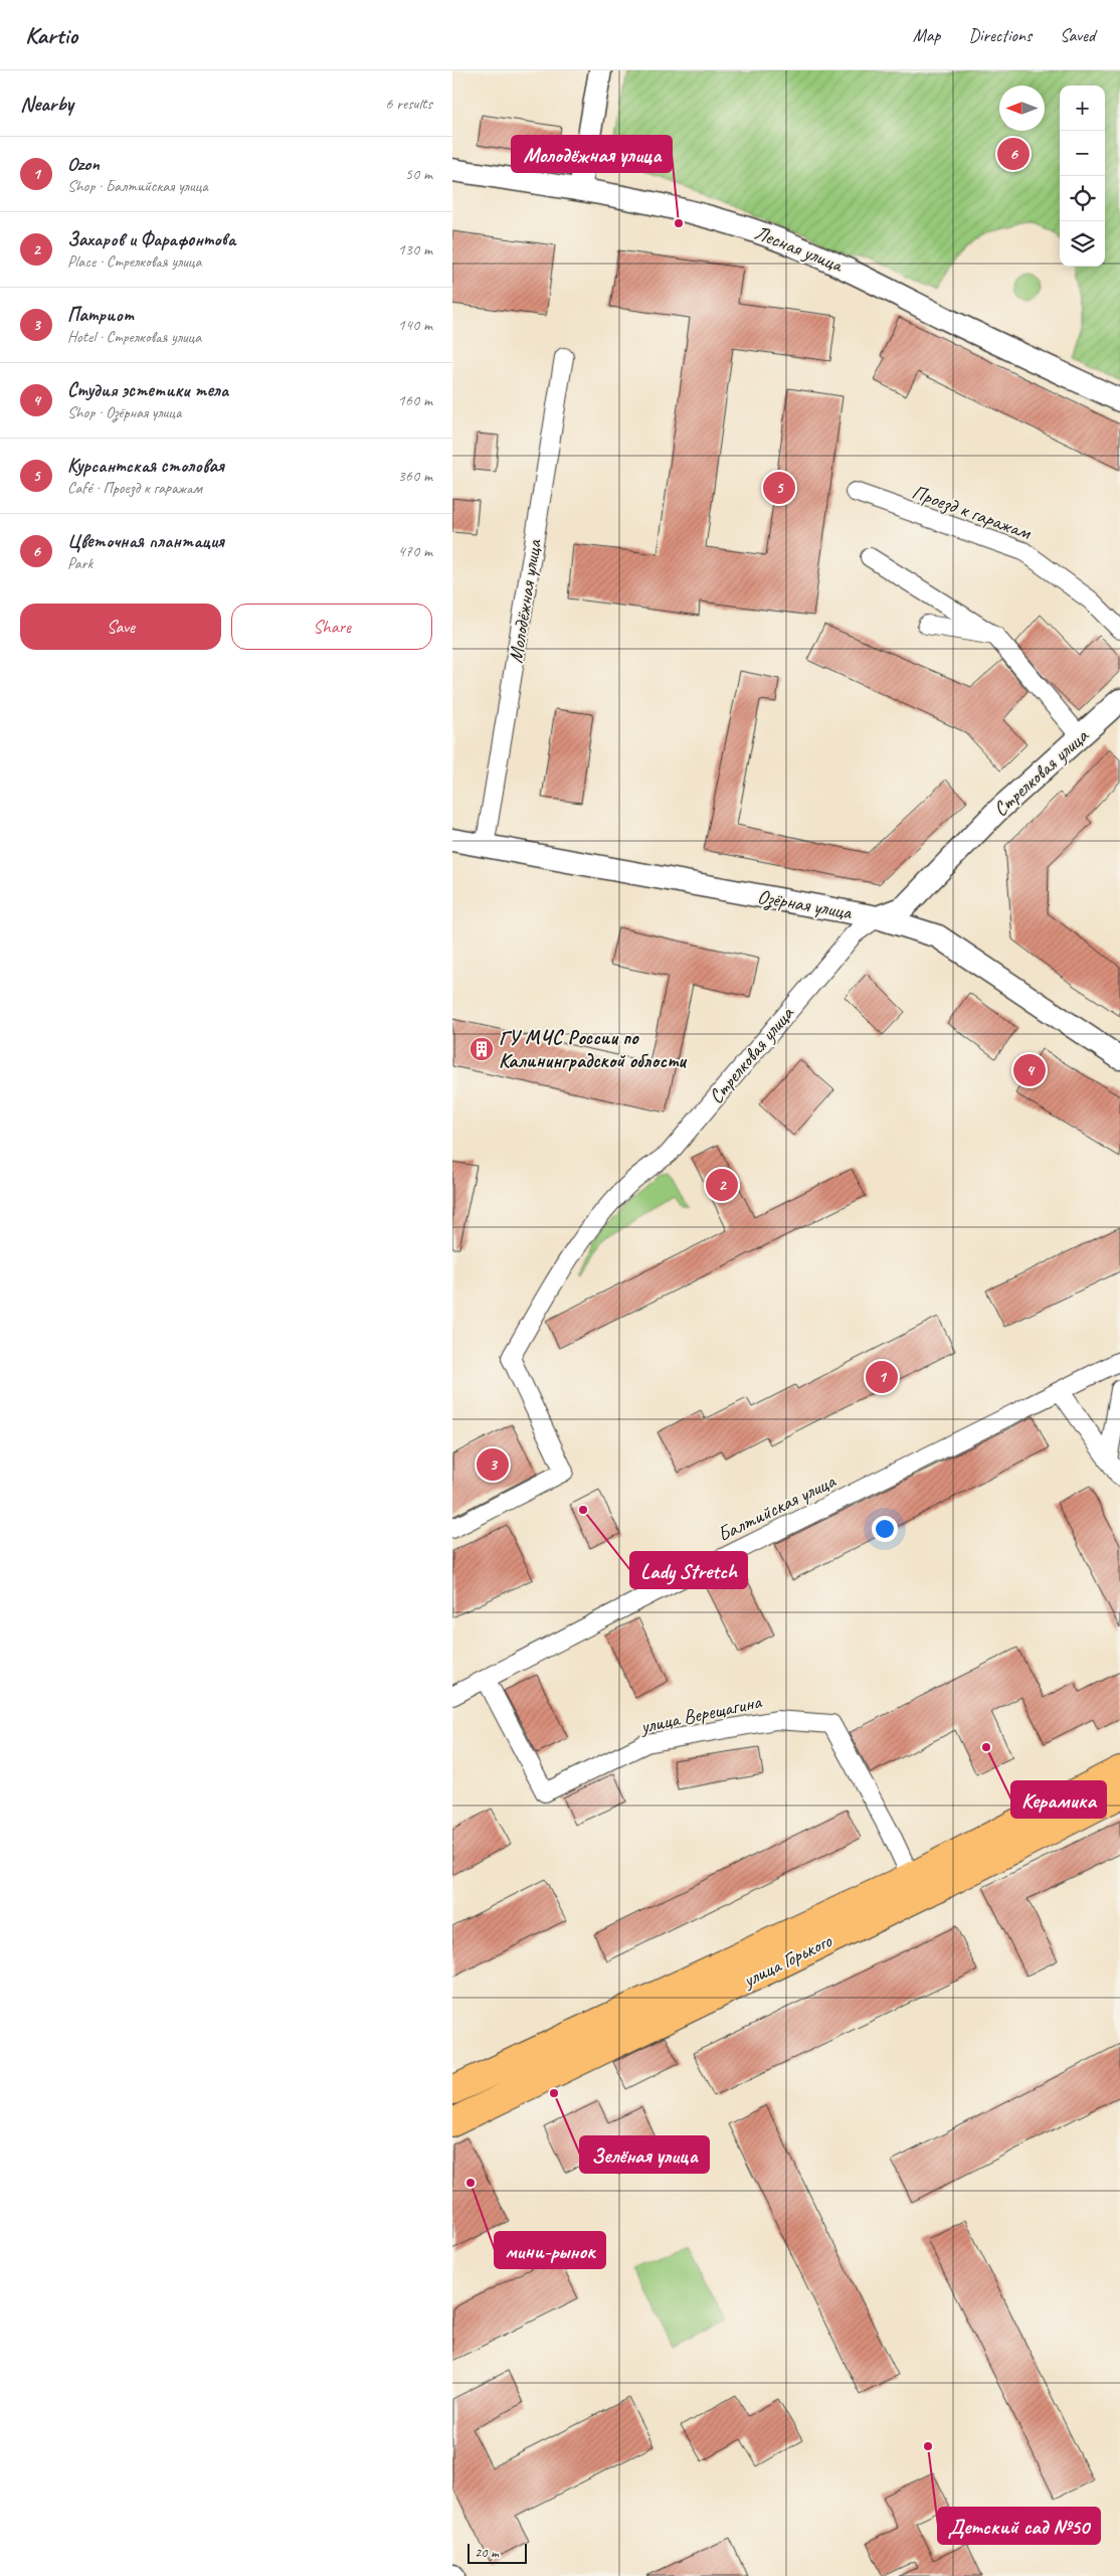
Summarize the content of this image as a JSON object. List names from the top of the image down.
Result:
{
  "streets": {
    "main road": ["улица Горького"],
    "street": [
      "Лесная улица",
      "Проезд к гаражам",
      "Молодёжная улица",
      "Стрелковая улица",
      "Озёрная улица",
      "Балтийская улица",
      "улица Верещагина"
    ]
  },
  "crossings": [
    ["Молодёжная улица", "Озёрная улица"],
    ["Стрелковая улица", "Озёрная улица"],
    ["Балтийская улица", "улица Верещагина"],
    ["улица Верещагина", "улица Горького"]
  ],
  "places": {
    "other": [
      "Молодёжная улица",
      "Lady Stretch",
      "Керамика",
      "Зелёная улица",
      "мини-рынок",
      "Детский сад №50"
    ],
    "building": ["ГУ МЧС России по Калининградской облости"]
  },
  "scale_bar": "20 m",
  "north": "left",
  "page": {
    "header": "Kartio",
    "nav": ["Map", "Directions", "Saved"],
    "heading": ["Nearby", "6 results"],
    "map_buttons": ["+", "−"],
    "list": [
      {
        "mark": "1",
        "name": "Ozon",
        "note": "Shop · Балтийская улица",
        "value": "50 m"
      },
      {
        "mark": "2",
        "name": "Захаров и Фарафонтова",
        "note": "Place · Стрелковая улица",
        "value": "130 m"
      },
      {
        "mark": "3",
        "name": "Патриот",
        "note": "Hotel · Стрелковая улица",
        "value": "140 m"
      },
      {
        "mark": "4",
        "name": "Студия эстетики тела",
        "note": "Shop · Озёрная улица",
        "value": "160 m"
      },
      {
        "mark": "5",
        "name": "Курсантская столовая",
        "note": "Café · Проезд к гаражам",
        "value": "360 m"
      },
      {
        "mark": "6",
        "name": "Цветочная плантация",
        "note": "Park",
        "value": "470 m"
      }
    ],
    "pins": [
      "6",
      "5",
      "4",
      "2",
      "1",
      "3"
    ],
    "buttons": ["Save", "Share"],
    "scale": "20 m"
  }
}
